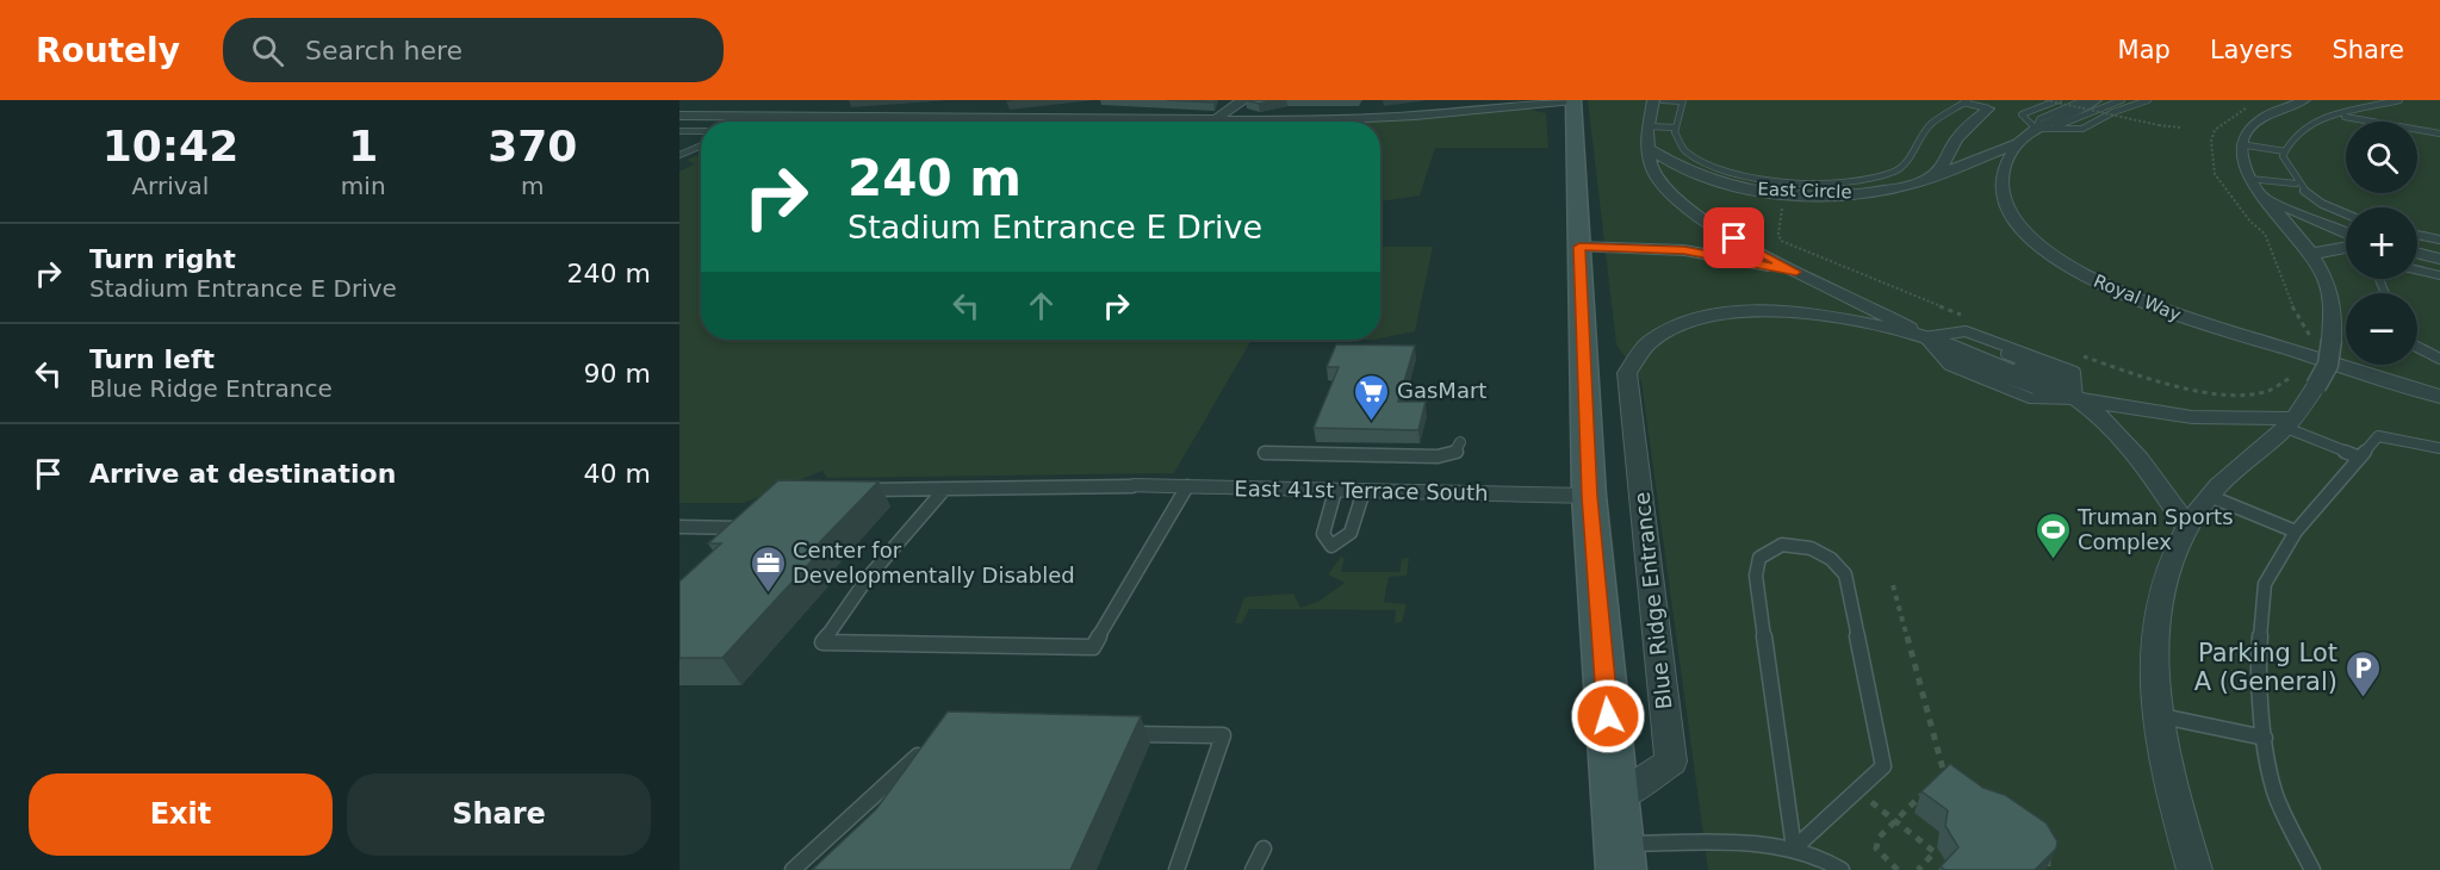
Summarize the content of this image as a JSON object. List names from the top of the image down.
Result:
{
  "streets": {
    "street": [
      "East Circle",
      "Royal Way",
      "East 41st Terrace South",
      "Blue Ridge Entrance"
    ]
  },
  "crossings": [
    ["East Circle", "Royal Way"]
  ],
  "places": {
    "supermarket": ["GasMart"],
    "sports": ["Truman Sports Complex"],
    "office": ["Center for Developmentally Disabled"],
    "parking": ["Parking Lot A (General)"]
  },
  "page": {
    "header": "Routely",
    "search": "Search here",
    "nav": ["Map", "Layers", "Share"],
    "eta": [
      "10:42",
      "Arrival",
      "1",
      "min",
      "370",
      "m"
    ],
    "map_buttons": ["+", "−"],
    "turn": ["240 m", "Stadium Entrance E Drive"],
    "list": [
      {
        "name": "Turn right",
        "note": "Stadium Entrance E Drive",
        "value": "240 m"
      },
      {
        "name": "Turn left",
        "note": "Blue Ridge Entrance",
        "value": "90 m"
      },
      {
        "name": "Arrive at destination",
        "value": "40 m"
      }
    ],
    "buttons": ["Exit", "Share"]
  }
}
